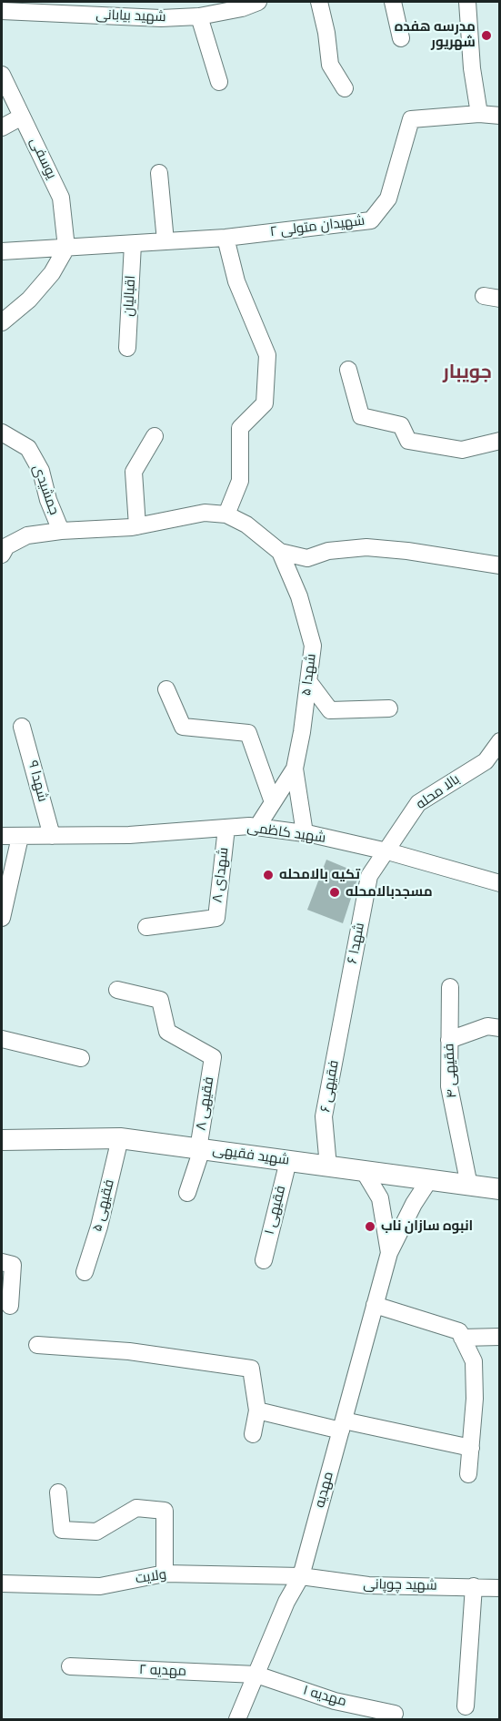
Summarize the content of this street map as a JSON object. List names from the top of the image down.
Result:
{
  "streets": {
    "main road": ["شهید فقیهی"],
    "street": [
      "شهید بیابانی",
      "یوسفی",
      "شهیدان متولی ۲",
      "اقبالیان",
      "جمشیدی",
      "شهدا ۵",
      "شهدا ۹",
      "بالا محله",
      "شهید کاظمی",
      "شهدای ۸",
      "شهدا ۶",
      "فقیهی ۴",
      "فقیهی ۶",
      "فقیهی ۸",
      "فقیهی ۵",
      "فقیهی ۱",
      "مهدیه",
      "ولایت",
      "شهید چوپانی",
      "مهدیه ۲",
      "مهدیه ۱"
    ]
  },
  "crossings": [
    ["یوسفی", "شهیدان متولی ۲"],
    ["شهیدان متولی ۲", "اقبالیان"],
    ["شهدا ۵", "شهید کاظمی"],
    ["شهدا ۹", "شهید کاظمی"],
    ["بالا محله", "شهید کاظمی"],
    ["بالا محله", "شهدا ۶"],
    ["شهید کاظمی", "شهدای ۸"],
    ["شهید کاظمی", "شهدا ۶"],
    ["شهدا ۶", "فقیهی ۶"],
    ["فقیهی ۴", "شهید فقیهی"],
    ["فقیهی ۶", "شهید فقیهی"],
    ["فقیهی ۸", "شهید فقیهی"],
    ["شهید فقیهی", "فقیهی ۵"],
    ["شهید فقیهی", "فقیهی ۱"],
    ["مهدیه", "ولایت"],
    ["مهدیه", "شهید چوپانی"],
    ["مهدیه", "مهدیه ۲"],
    ["مهدیه", "مهدیه ۱"],
    ["ولایت", "شهید چوپانی"],
    ["مهدیه ۲", "مهدیه ۱"]
  ],
  "districts": ["جویبار"],
  "places": [
    "مدرسه هفده شهریور",
    "تکیه بالامحله",
    "مسجدبالامحله",
    "انبوه سازان ناب"
  ]
}
